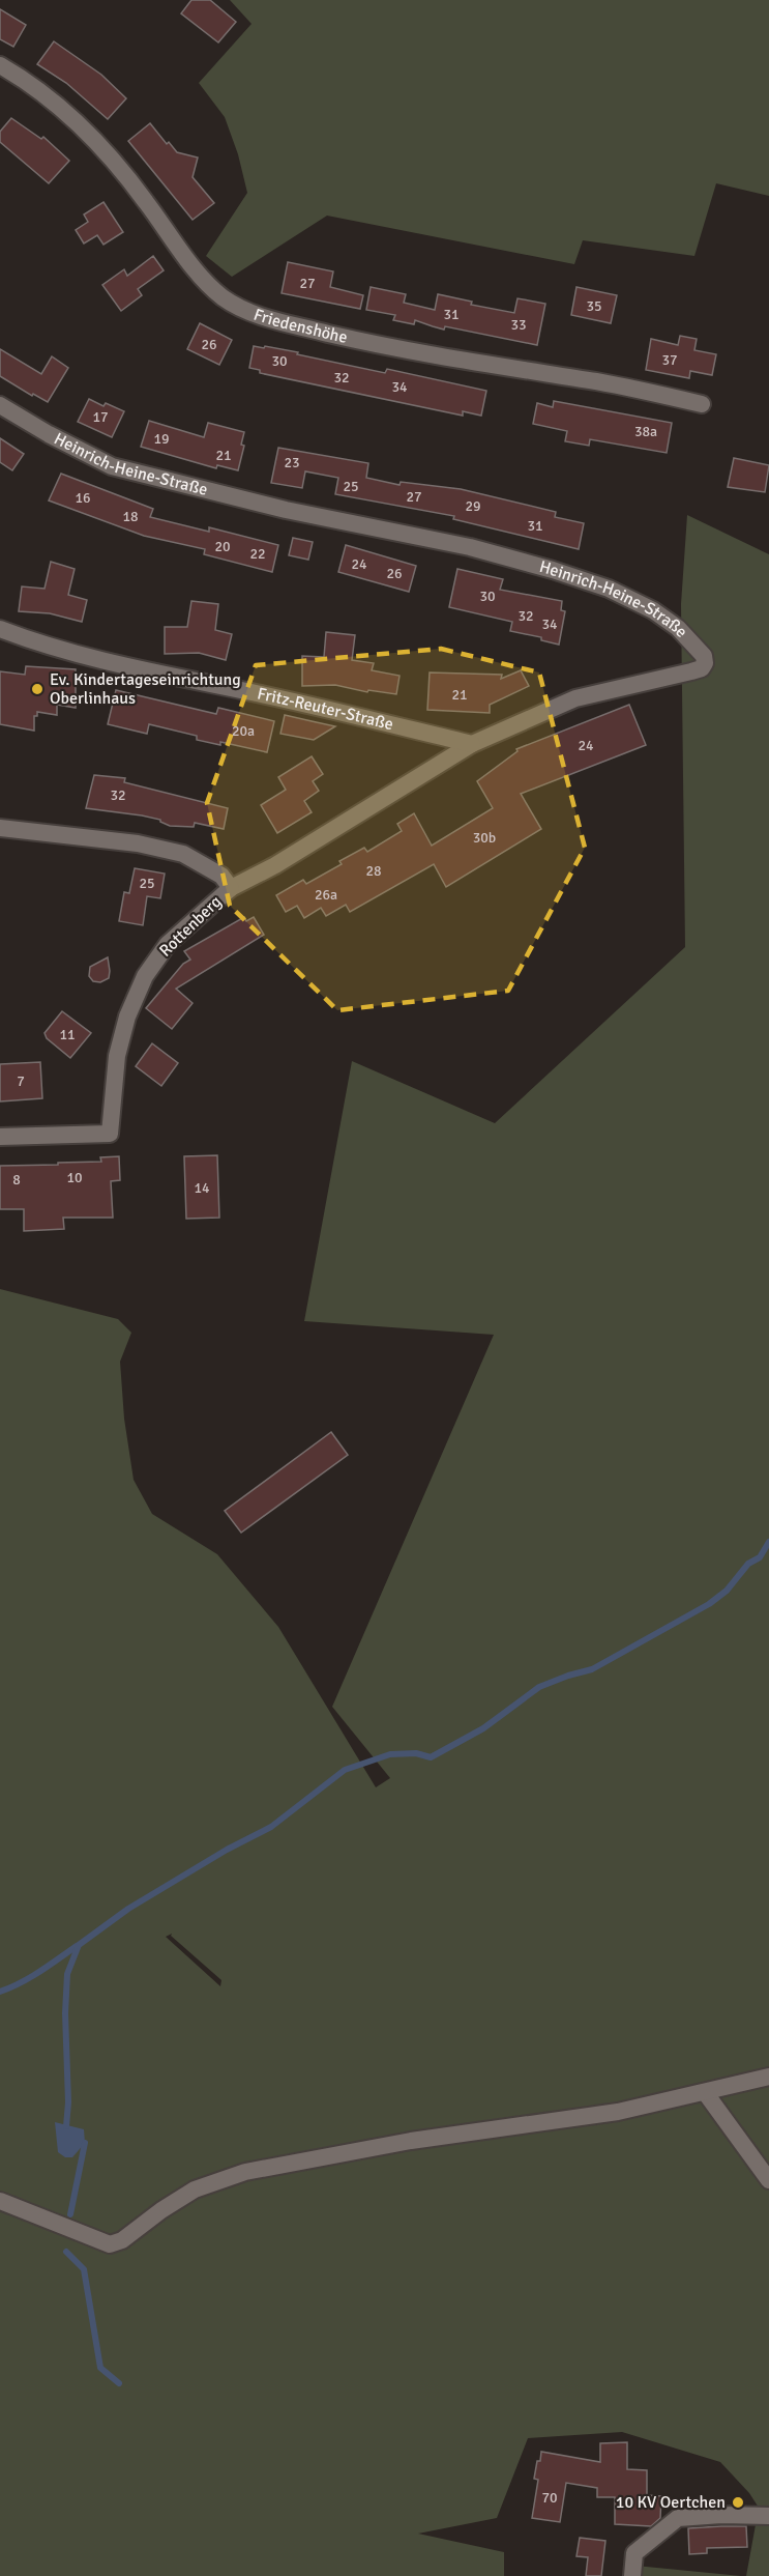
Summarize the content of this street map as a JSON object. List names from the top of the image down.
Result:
{
  "streets": {
    "street": [
      "Friedenshöhe",
      "Heinrich-Heine-Straße",
      "Fritz-Reuter-Straße",
      "Rottenberg"
    ]
  },
  "crossings": [
    ["Heinrich-Heine-Straße", "Fritz-Reuter-Straße"],
    ["Heinrich-Heine-Straße", "Rottenberg"]
  ],
  "places": ["Ev. Kindertageseinrichtung Oberlinhaus", "10 KV Oertchen"],
  "house_numbers": [
    "27",
    "35",
    "31",
    "33",
    "26",
    "37",
    "30",
    "32",
    "34",
    "17",
    "38a",
    "19",
    "21",
    "23",
    "25",
    "27",
    "16",
    "29",
    "18",
    "31",
    "20",
    "22",
    "24",
    "26",
    "30",
    "32",
    "34",
    "21",
    "20a",
    "24",
    "32",
    "30b",
    "28",
    "25",
    "26a",
    "11",
    "7",
    "10",
    "8",
    "14",
    "70"
  ]
}
